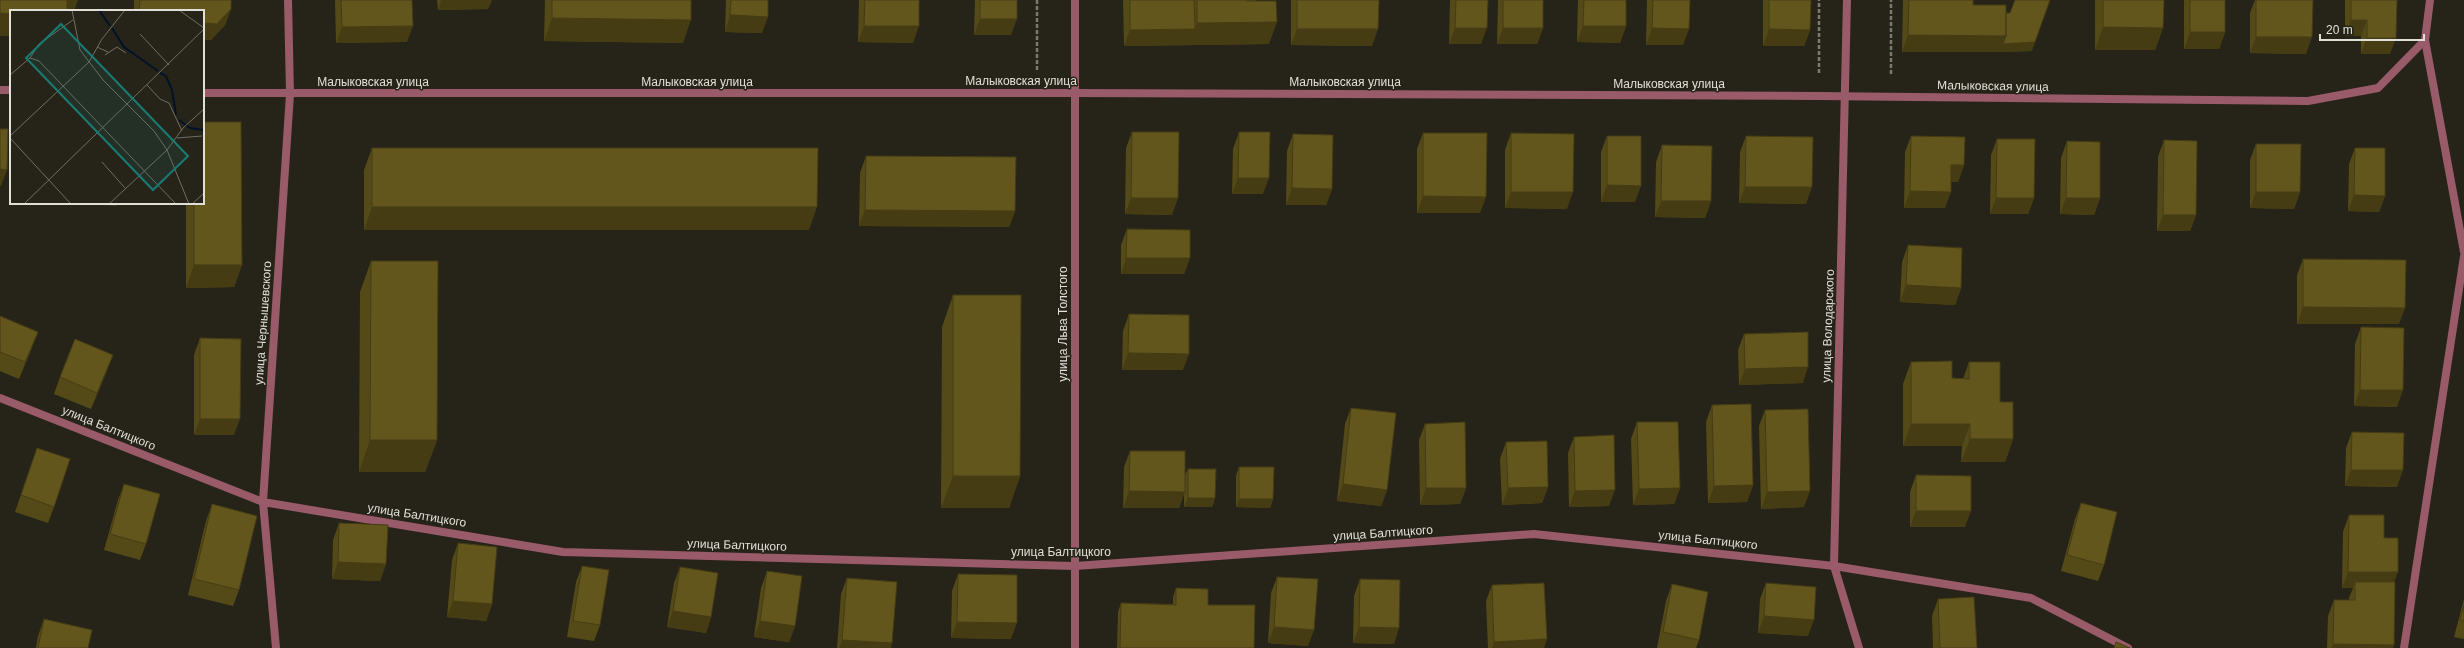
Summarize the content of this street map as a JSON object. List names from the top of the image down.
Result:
{
  "streets": {
    "street": [
      "Малыковская улица",
      "улица Чернышевского",
      "улица Льва Толстого",
      "улица Володарского",
      "улица Балтицкого"
    ]
  },
  "crossings": [
    ["Малыковская улица", "улица Чернышевского"],
    ["Малыковская улица", "улица Льва Толстого"],
    ["Малыковская улица", "улица Володарского"],
    ["улица Чернышевского", "улица Балтицкого"],
    ["улица Льва Толстого", "улица Балтицкого"],
    ["улица Володарского", "улица Балтицкого"]
  ],
  "scale_bar": "20 m"
}
